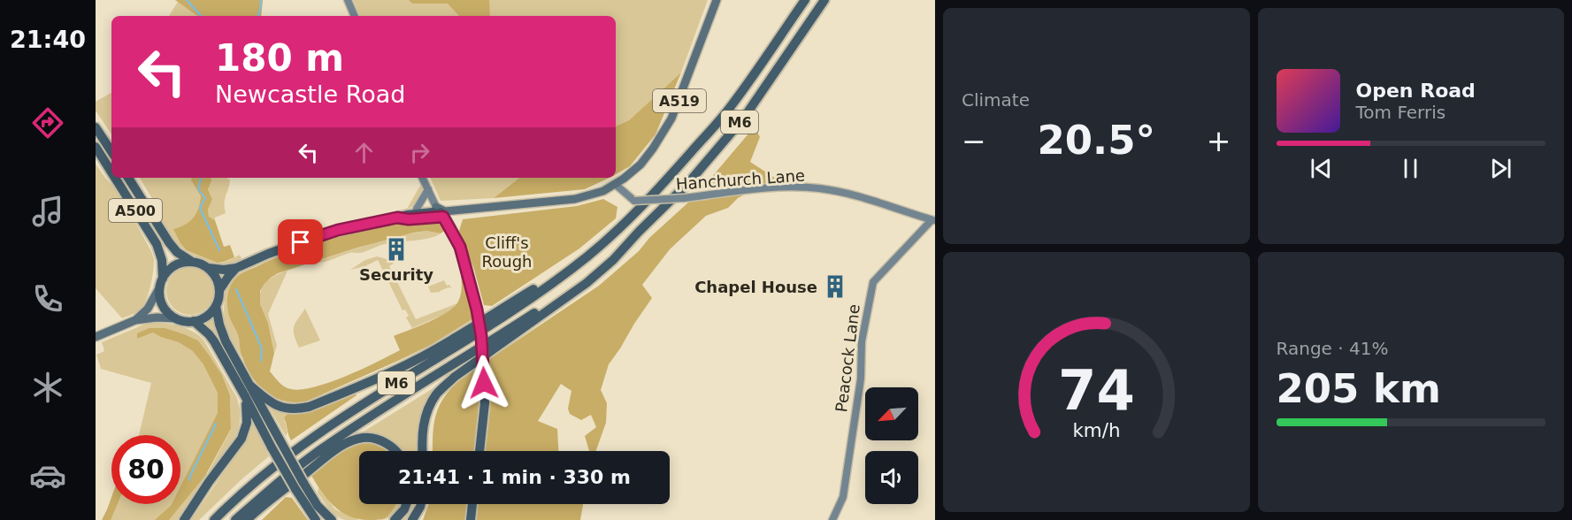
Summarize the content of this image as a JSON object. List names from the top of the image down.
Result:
{
  "streets": {
    "highway": ["A519", "M6", "A500"],
    "street": ["Hanchurch Lane", "Peacock Lane"]
  },
  "crossings": [
    ["A519", "M6"],
    ["A519", "Hanchurch Lane"],
    ["A519", "A500"],
    ["M6", "A500"],
    ["Hanchurch Lane", "Peacock Lane"]
  ],
  "parks": ["Cliff's Rough"],
  "places": {
    "building": ["Security", "Chapel House"]
  },
  "north": "bottom left",
  "page": {
    "tabs": "21:40",
    "tile": [
      "Climate",
      ["Range · 41%", "205 km"]
    ],
    "turn": ["180 m", "Newcastle Road"],
    "song": ["Open Road", "Tom Ferris"],
    "heat": ["−", "20.5°", "+"],
    "limit": "80",
    "trip": "21:41 · 1 min · 330 m",
    "gauge": ["74", "km/h"]
  }
}
